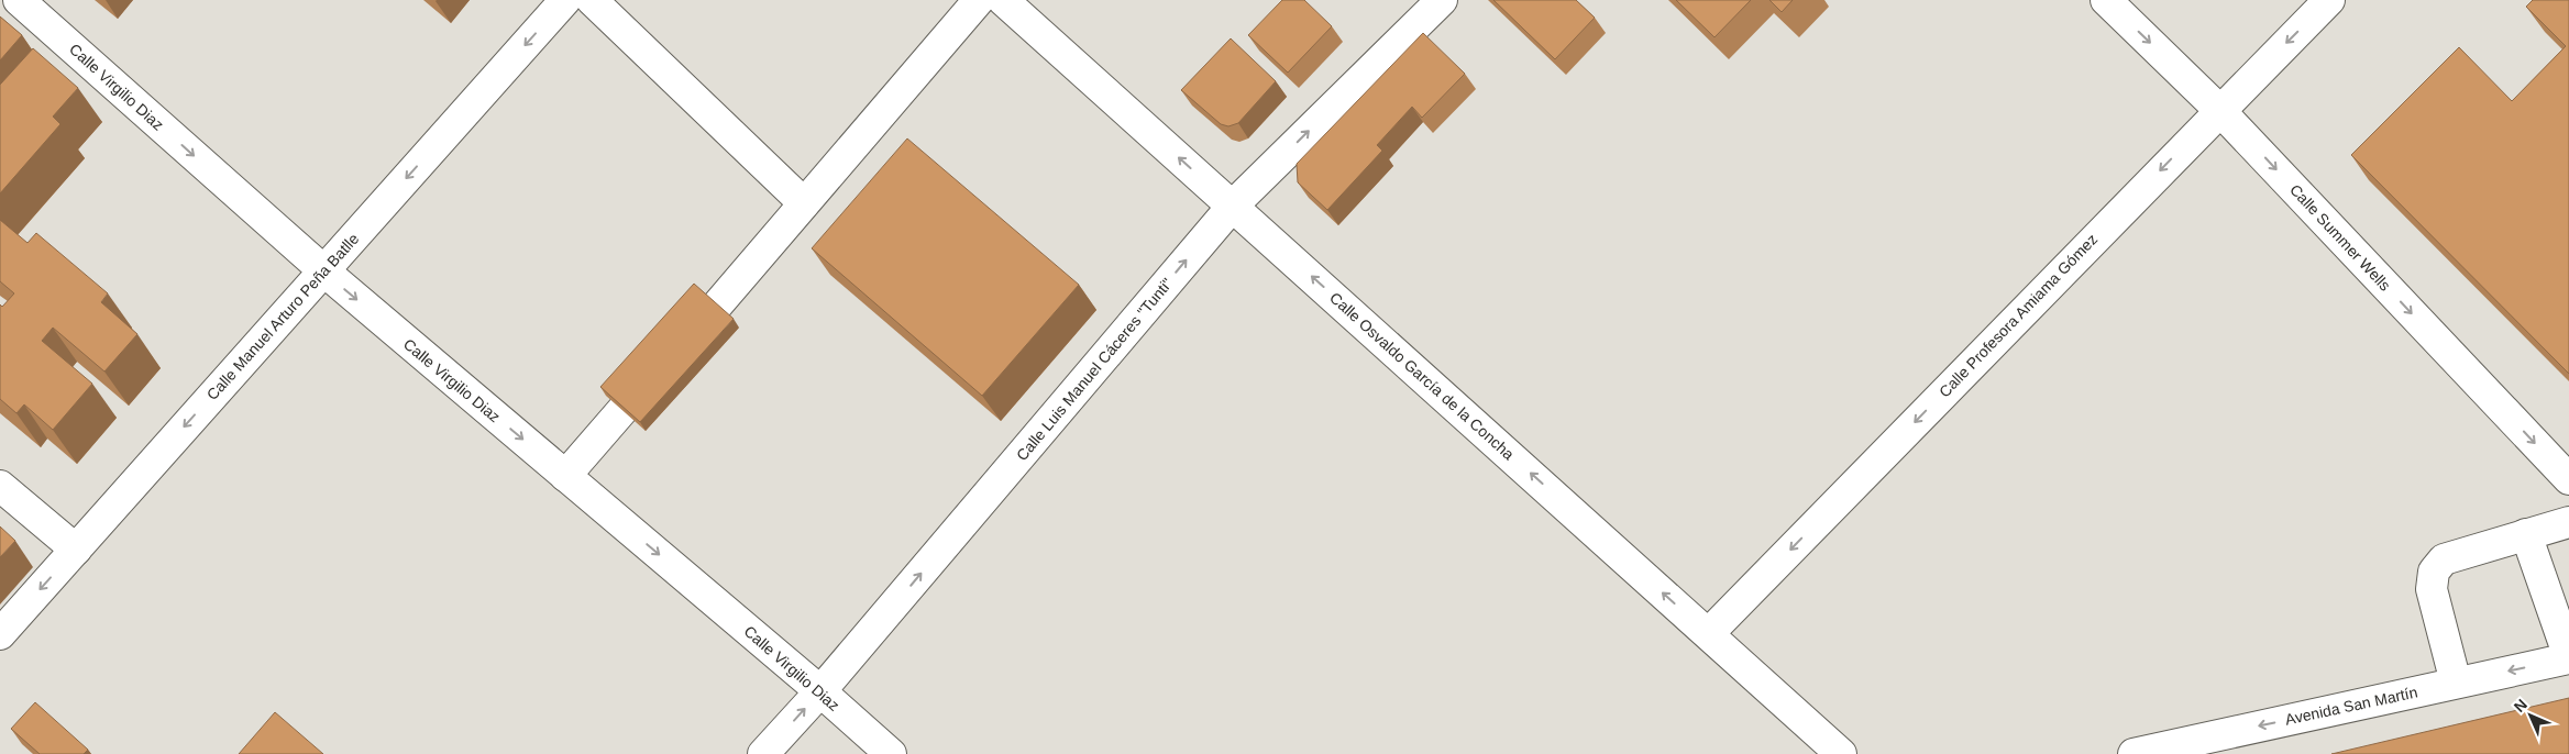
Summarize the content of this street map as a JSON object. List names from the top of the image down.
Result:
{
  "streets": {
    "street": [
      "Calle Virgilio Diaz",
      "Calle Summer Wells",
      "Calle Profesora Amiama Gómez",
      "Calle Manuel Arturo Peña Batlle",
      "Calle Luis Manuel Cáceres \"Tunti\"",
      "Calle Osvaldo García de la Concha",
      "Avenida San Martín"
    ]
  },
  "crossings": [
    ["Calle Virgilio Diaz", "Calle Manuel Arturo Peña Batlle"],
    ["Calle Virgilio Diaz", "Calle Luis Manuel Cáceres \"Tunti\""],
    ["Calle Summer Wells", "Calle Profesora Amiama Gómez"],
    ["Calle Profesora Amiama Gómez", "Calle Osvaldo García de la Concha"],
    ["Calle Luis Manuel Cáceres \"Tunti\"", "Calle Osvaldo García de la Concha"]
  ],
  "one_way": [
    "Calle Virgilio Diaz",
    "Calle Summer Wells",
    "Calle Profesora Amiama Gómez",
    "Calle Manuel Arturo Peña Batlle",
    "Calle Luis Manuel Cáceres \"Tunti\"",
    "Calle Osvaldo García de la Concha",
    "Avenida San Martín"
  ],
  "north": "top left"
}
